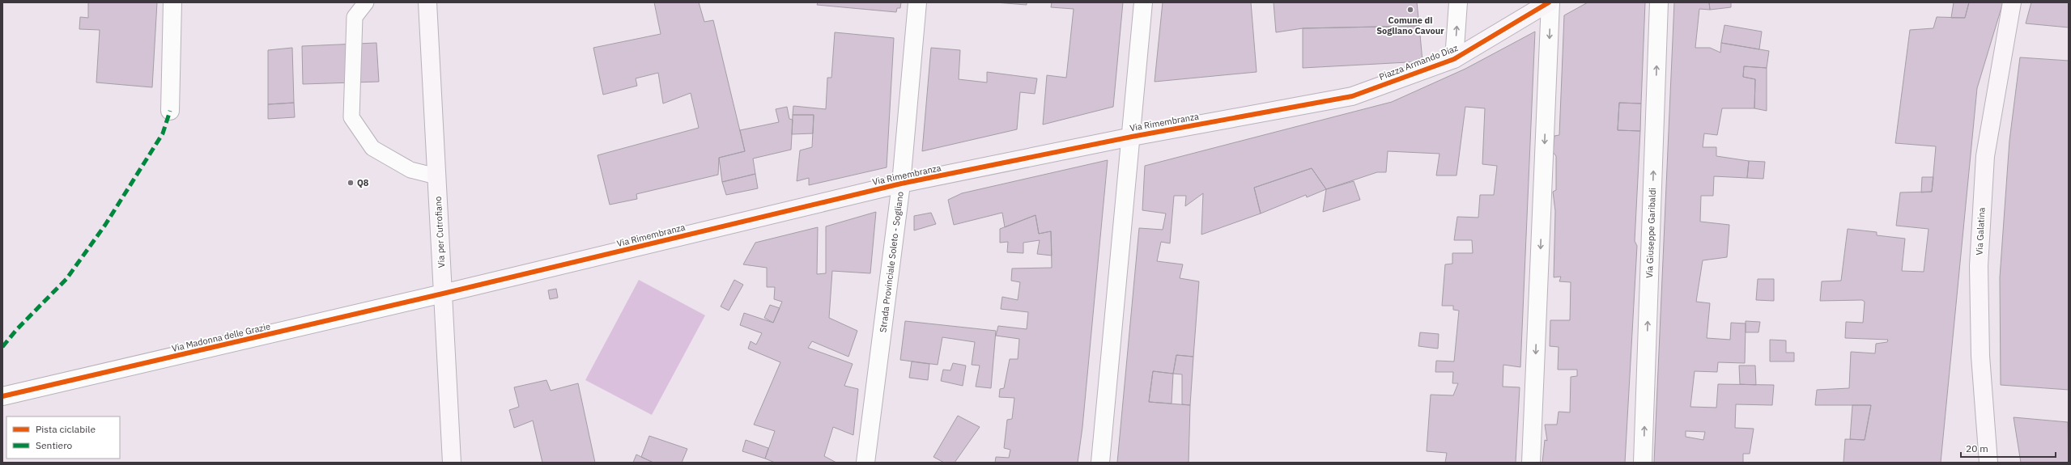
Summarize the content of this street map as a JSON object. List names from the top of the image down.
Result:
{
  "streets": {
    "street": [
      "Piazza Armando Diaz",
      "Via Rimembranza",
      "Via Galatina",
      "Via per Cutrofiano",
      "Via Giuseppe Garibaldi",
      "Strada Provinciale Soleto - Sogliano",
      "Via Madonna delle Grazie"
    ]
  },
  "crossings": [
    ["Piazza Armando Diaz", "Via Rimembranza"],
    ["Via Rimembranza", "Via per Cutrofiano"],
    ["Via Rimembranza", "Strada Provinciale Soleto - Sogliano"],
    ["Via Rimembranza", "Via Madonna delle Grazie"],
    ["Via per Cutrofiano", "Via Madonna delle Grazie"]
  ],
  "places": ["Comune di Sogliano Cavour", "Q8"],
  "legend": ["Pista ciclabile", "Sentiero"],
  "scale_bar": "20 m"
}
